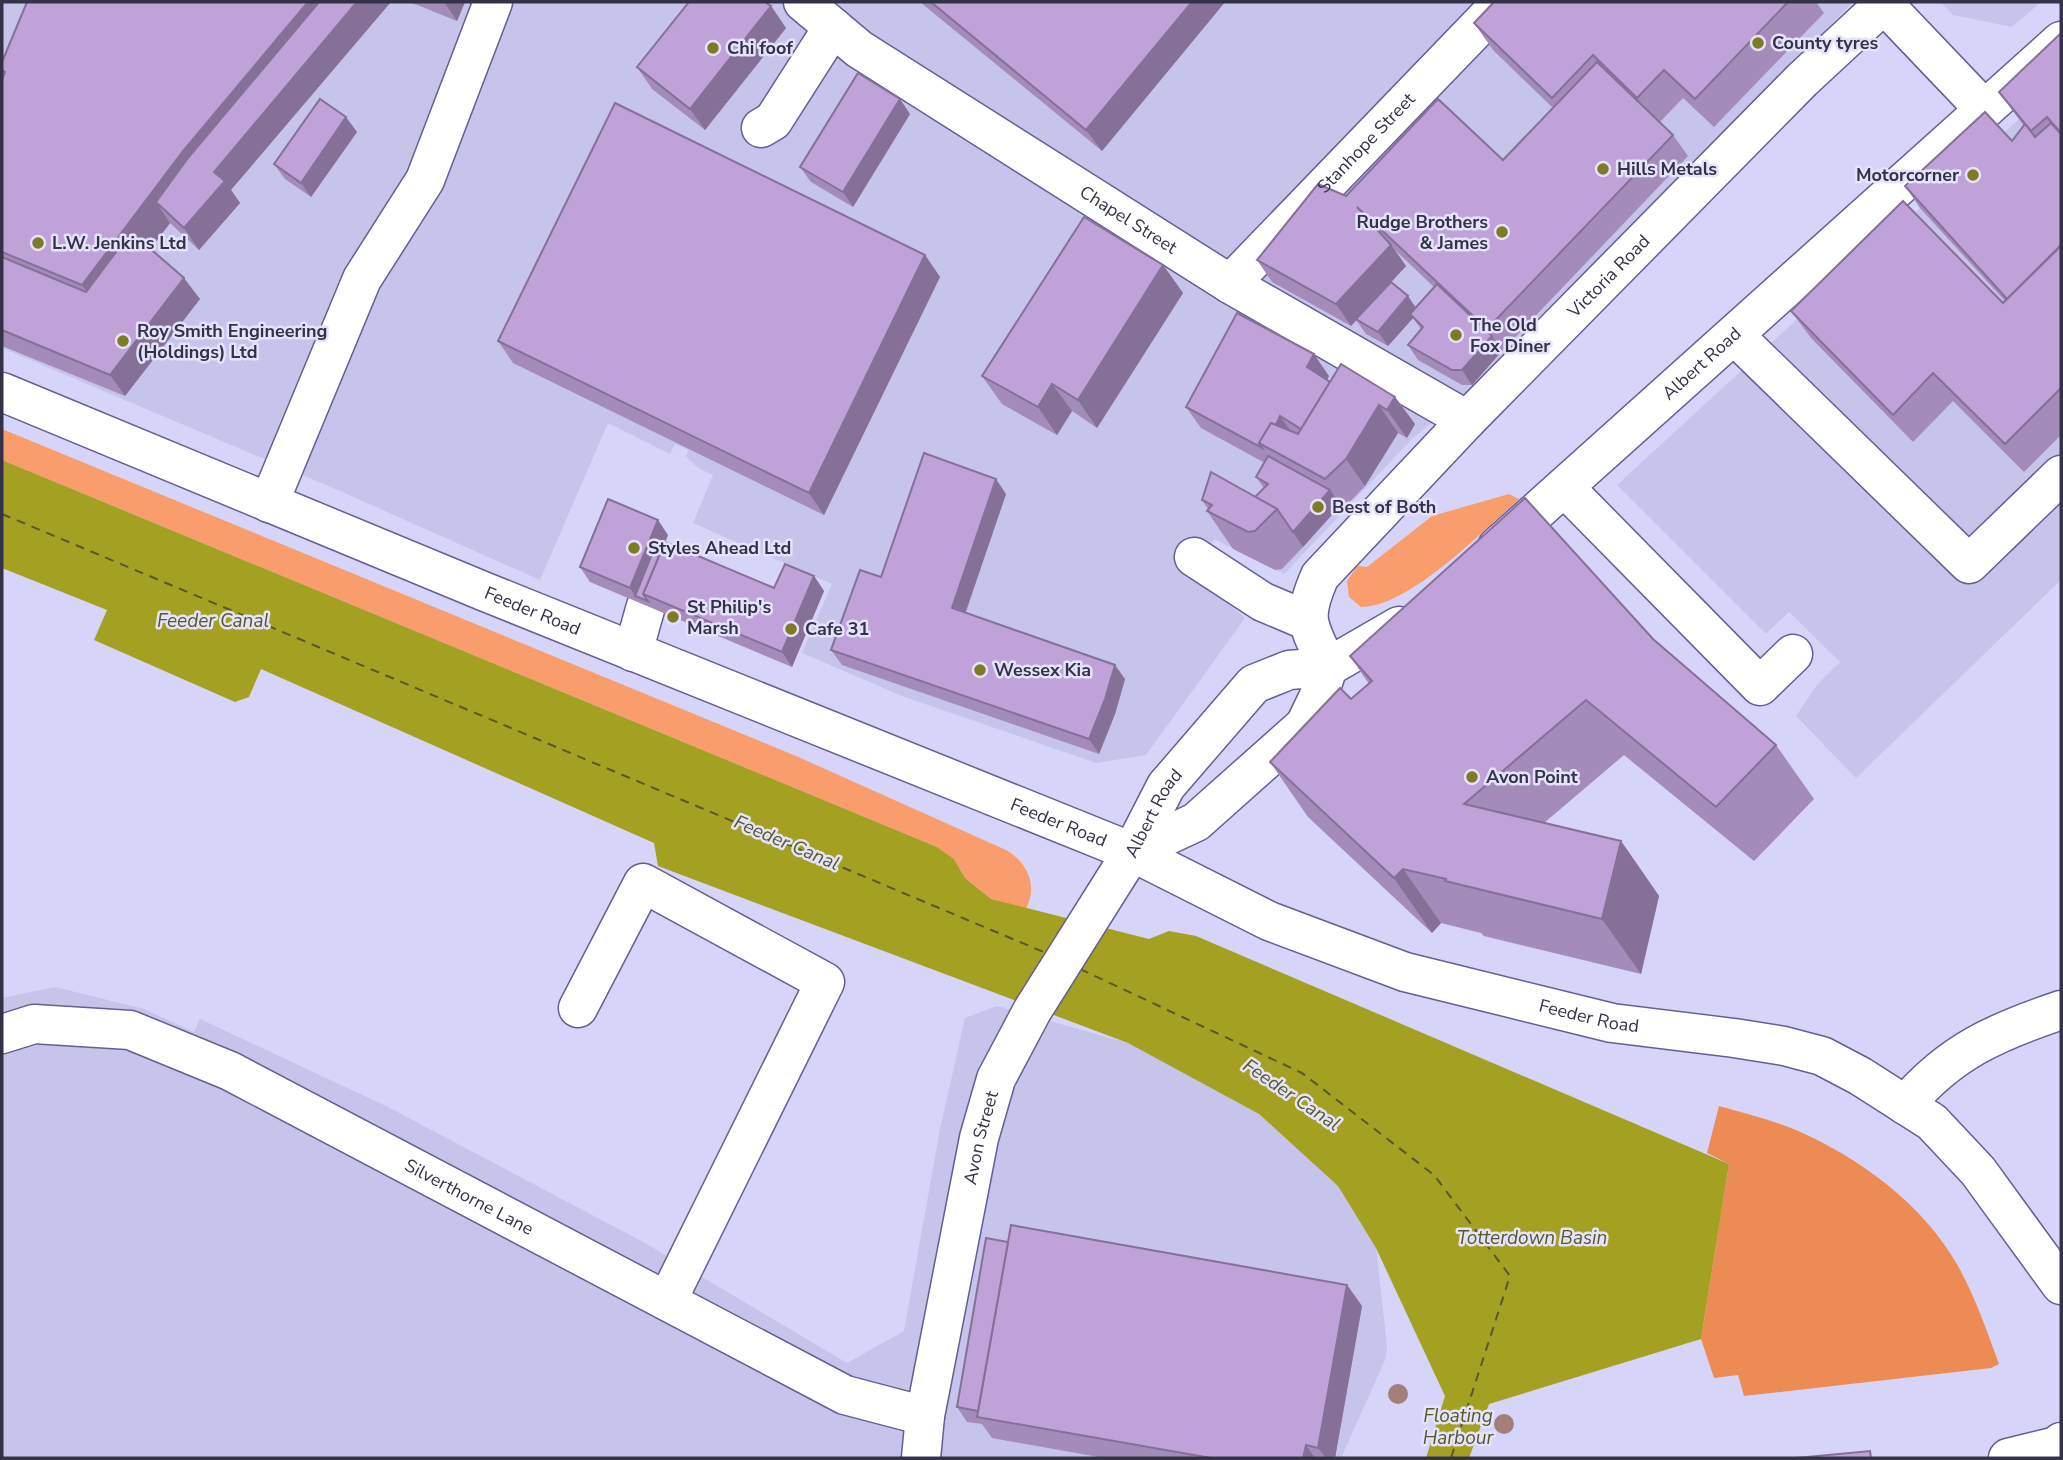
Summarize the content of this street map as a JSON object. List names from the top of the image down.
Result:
{
  "streets": {
    "street": [
      "Stanhope Street",
      "Chapel Street",
      "Victoria Road",
      "Albert Road",
      "Feeder Road",
      "Avon Street",
      "Silverthorne Lane"
    ]
  },
  "crossings": [
    ["Stanhope Street", "Chapel Street"],
    ["Chapel Street", "Victoria Road"],
    ["Albert Road", "Feeder Road"],
    ["Albert Road", "Avon Street"],
    ["Feeder Road", "Avon Street"],
    ["Avon Street", "Silverthorne Lane"]
  ],
  "water": ["Feeder Canal", "Totterdown Basin", "Floating Harbour"],
  "places": [
    "County tyres",
    "Chi foof",
    "Hills Metals",
    "Motorcorner",
    "Rudge Brothers & James",
    "L.W. Jenkins Ltd",
    "The Old Fox Diner",
    "Roy Smith Engineering (Holdings) Ltd",
    "Best of Both",
    "Styles Ahead Ltd",
    "St Philip's Marsh",
    "Cafe 31",
    "Wessex Kia",
    "Avon Point"
  ]
}
